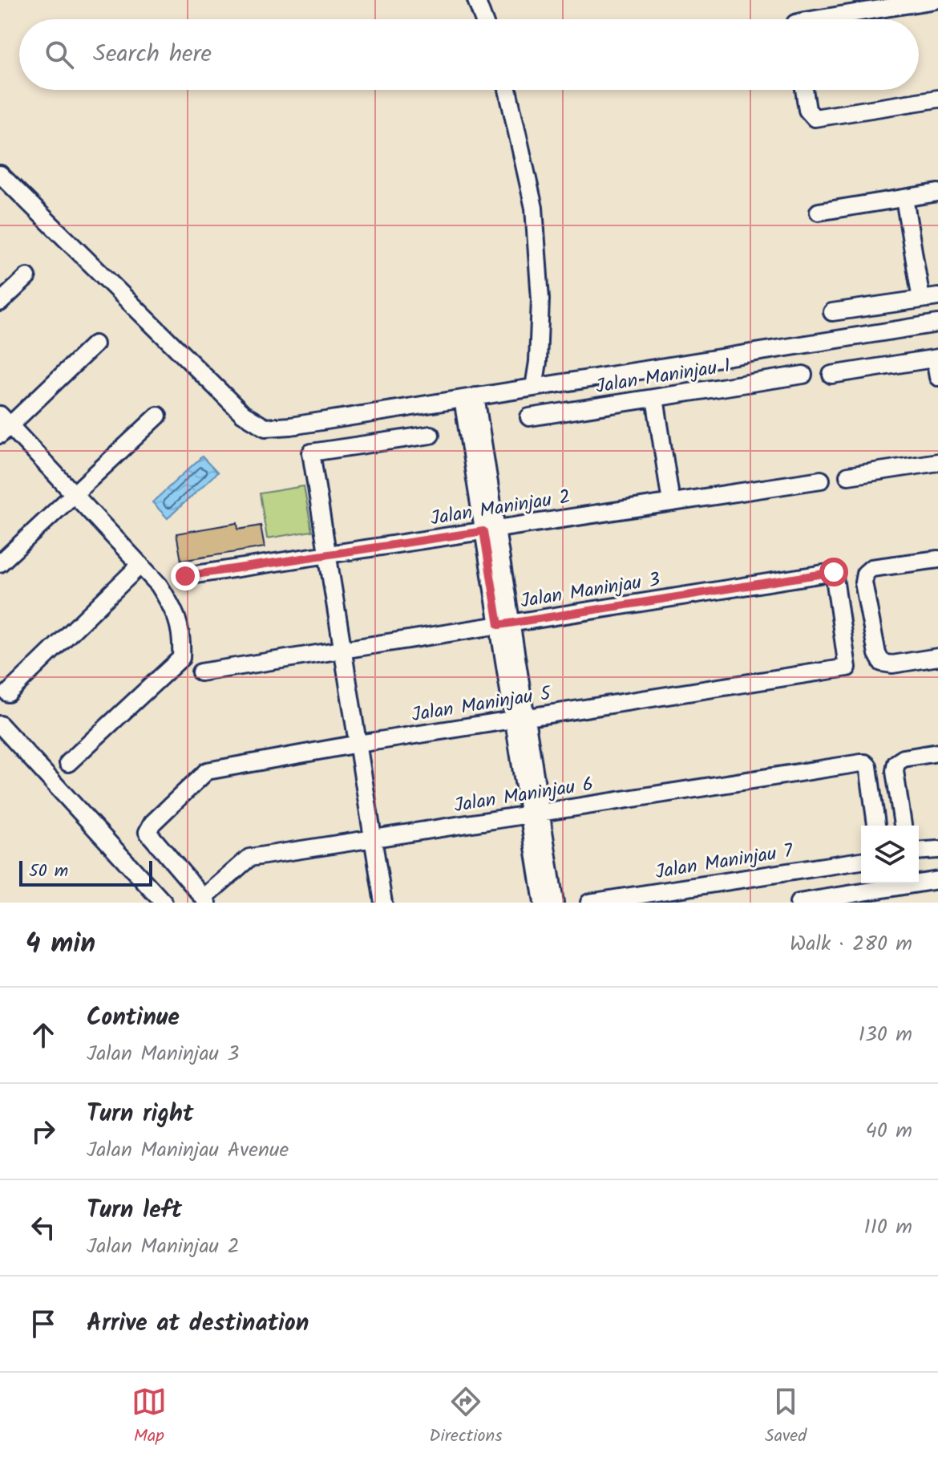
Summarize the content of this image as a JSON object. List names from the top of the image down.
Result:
{
  "streets": {
    "street": [
      "Jalan Maninjau 1",
      "Jalan Maninjau 2",
      "Jalan Maninjau 3",
      "Jalan Maninjau 5",
      "Jalan Maninjau 6",
      "Jalan Maninjau 7"
    ]
  },
  "crossings": [
    ["Jalan Maninjau 3", "Jalan Maninjau 5"],
    ["Jalan Maninjau 5", "Jalan Maninjau 6"]
  ],
  "scale_bar": "50 m",
  "page": {
    "search": "Search here",
    "scale": "50 m",
    "heading": ["4 min", "Walk · 280 m"],
    "list": [
      ["Continue", "Jalan Maninjau 3", "130 m"],
      ["Turn right", "Jalan Maninjau Avenue", "40 m"],
      ["Turn left", "Jalan Maninjau 2", "110 m"],
      "Arrive at destination"
    ],
    "nav": ["Map", "Directions", "Saved"]
  }
}
